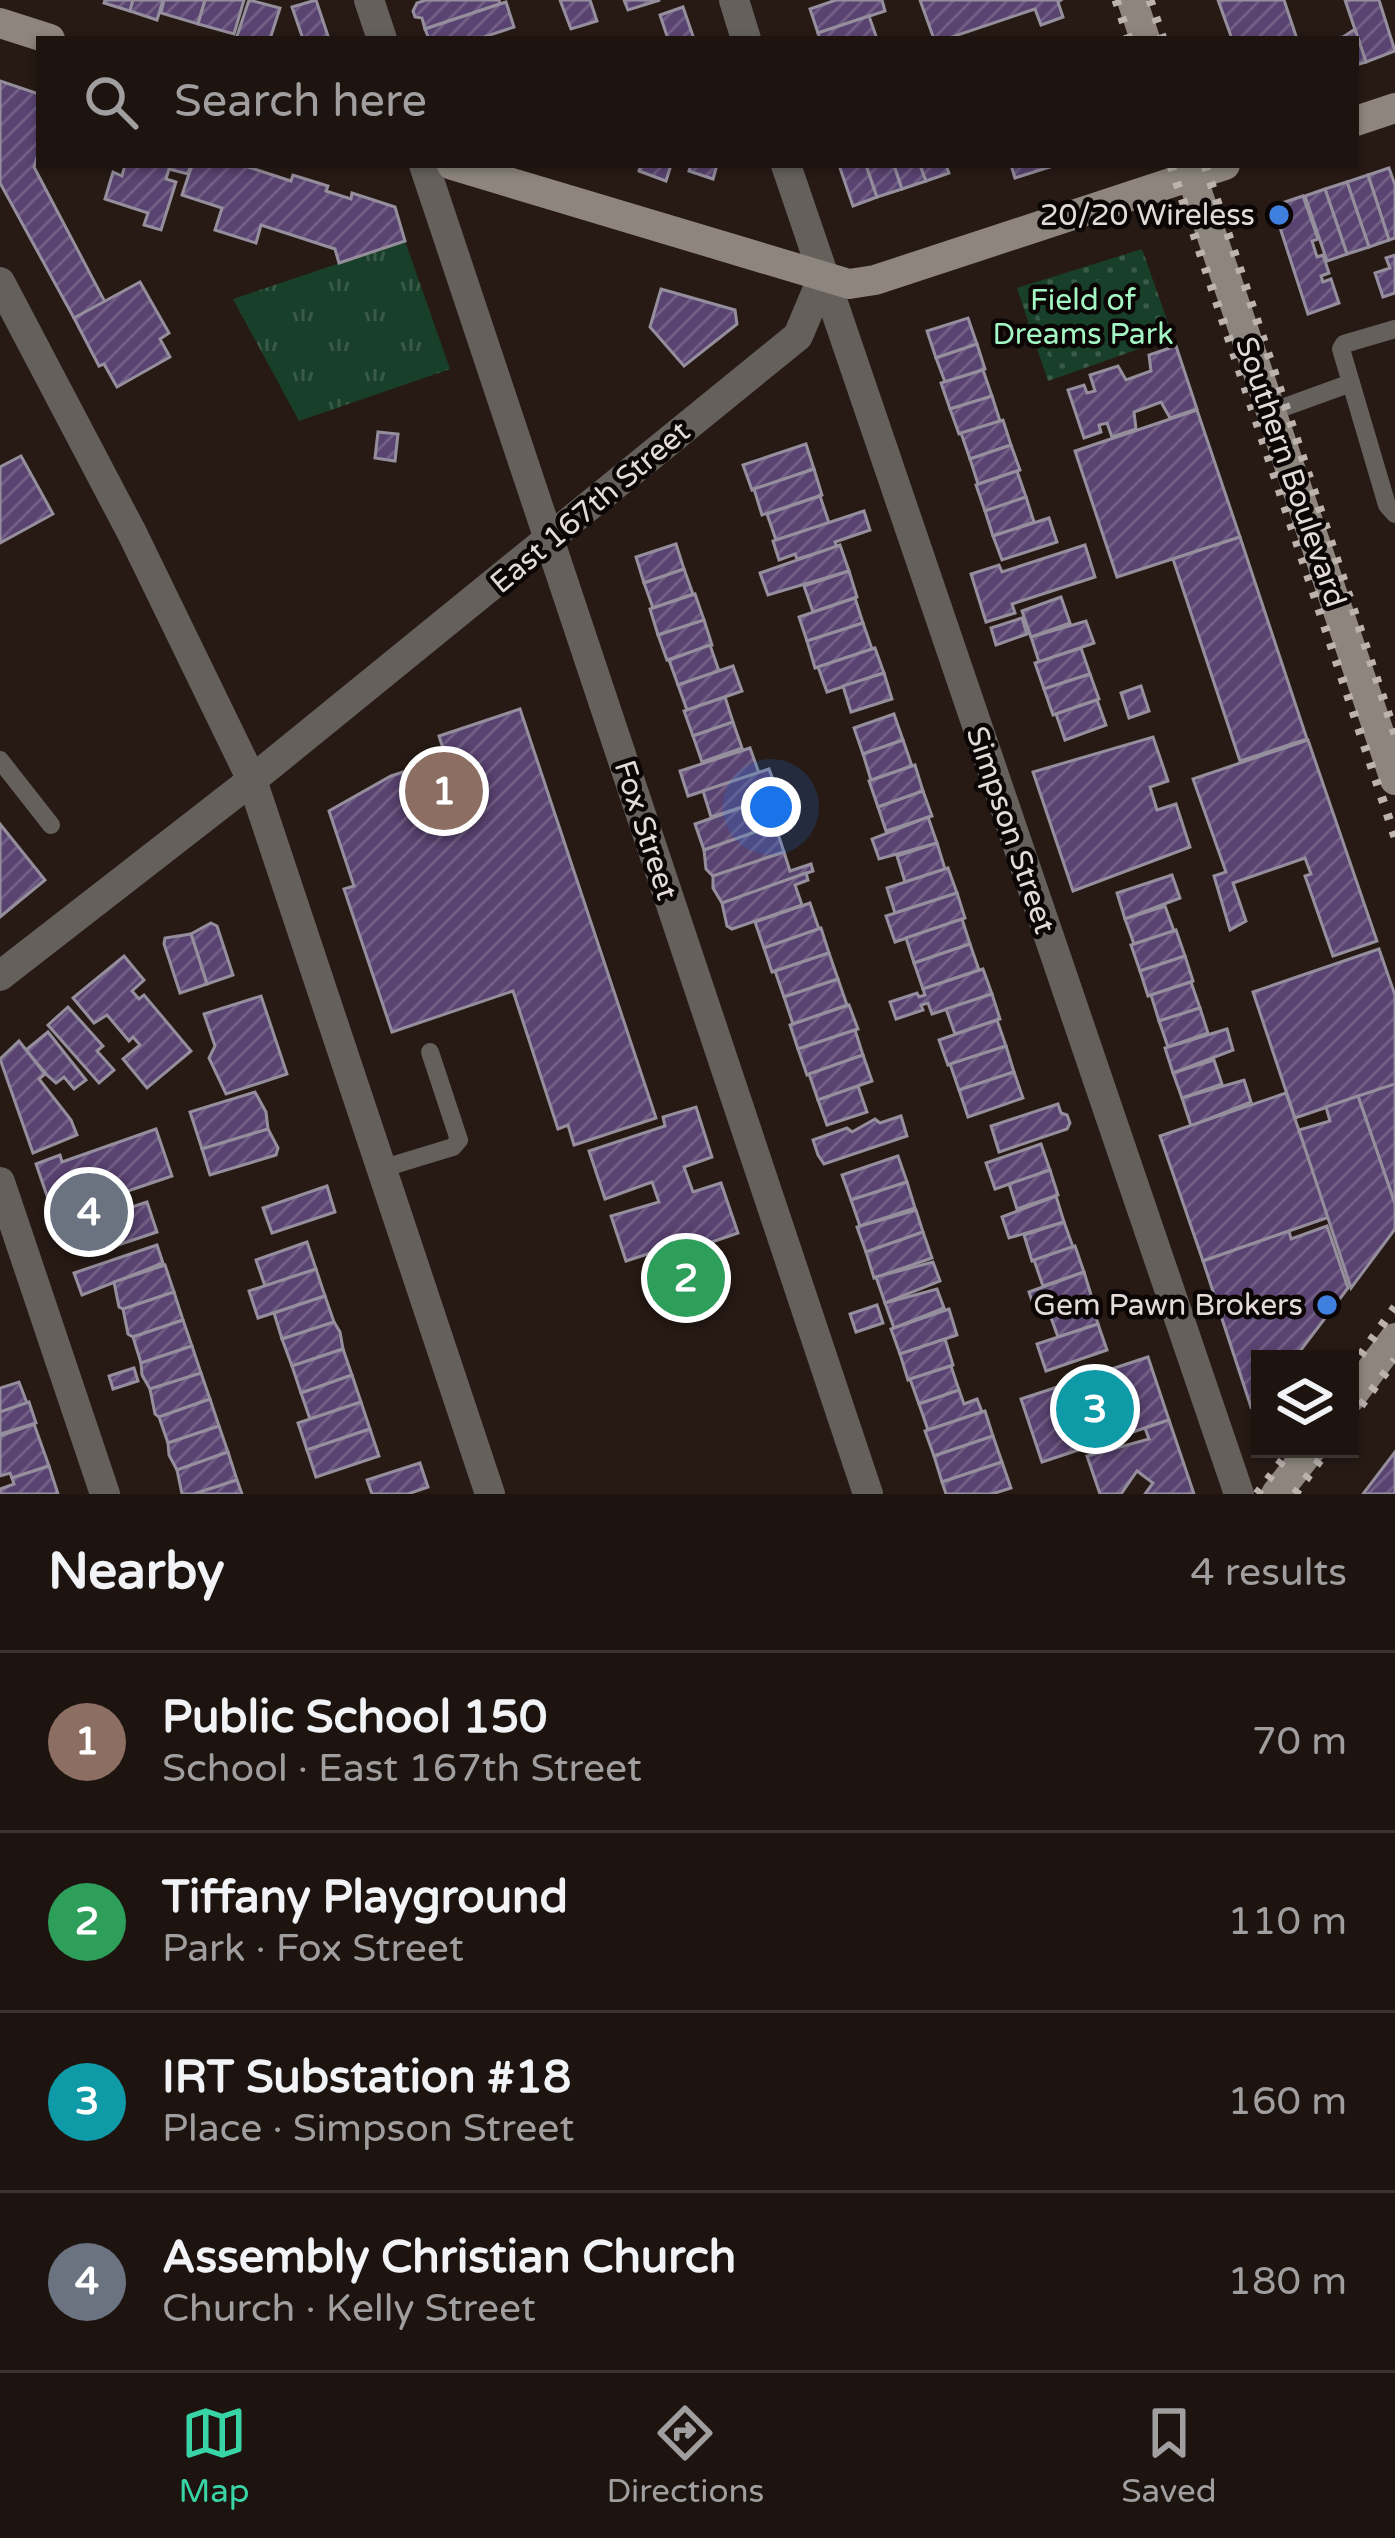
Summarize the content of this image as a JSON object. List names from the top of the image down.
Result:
{
  "streets": {
    "street": [
      "Southern Boulevard",
      "East 167th Street",
      "Fox Street",
      "Simpson Street"
    ]
  },
  "crossings": [
    ["East 167th Street", "Fox Street"],
    ["East 167th Street", "Simpson Street"]
  ],
  "parks": ["Field of Dreams Park"],
  "places": ["20/20 Wireless", "Gem Pawn Brokers"],
  "page": {
    "search": "Search here",
    "pins": [
      "1",
      "4",
      "2",
      "3"
    ],
    "heading": ["Nearby", "4 results"],
    "list": [
      {
        "mark": "1",
        "name": "Public School 150",
        "note": "School · East 167th Street",
        "value": "70 m"
      },
      {
        "mark": "2",
        "name": "Tiffany Playground",
        "note": "Park · Fox Street",
        "value": "110 m"
      },
      {
        "mark": "3",
        "name": "IRT Substation #18",
        "note": "Place · Simpson Street",
        "value": "160 m"
      },
      {
        "mark": "4",
        "name": "Assembly Christian Church",
        "note": "Church · Kelly Street",
        "value": "180 m"
      }
    ],
    "nav": ["Map", "Directions", "Saved"]
  }
}
